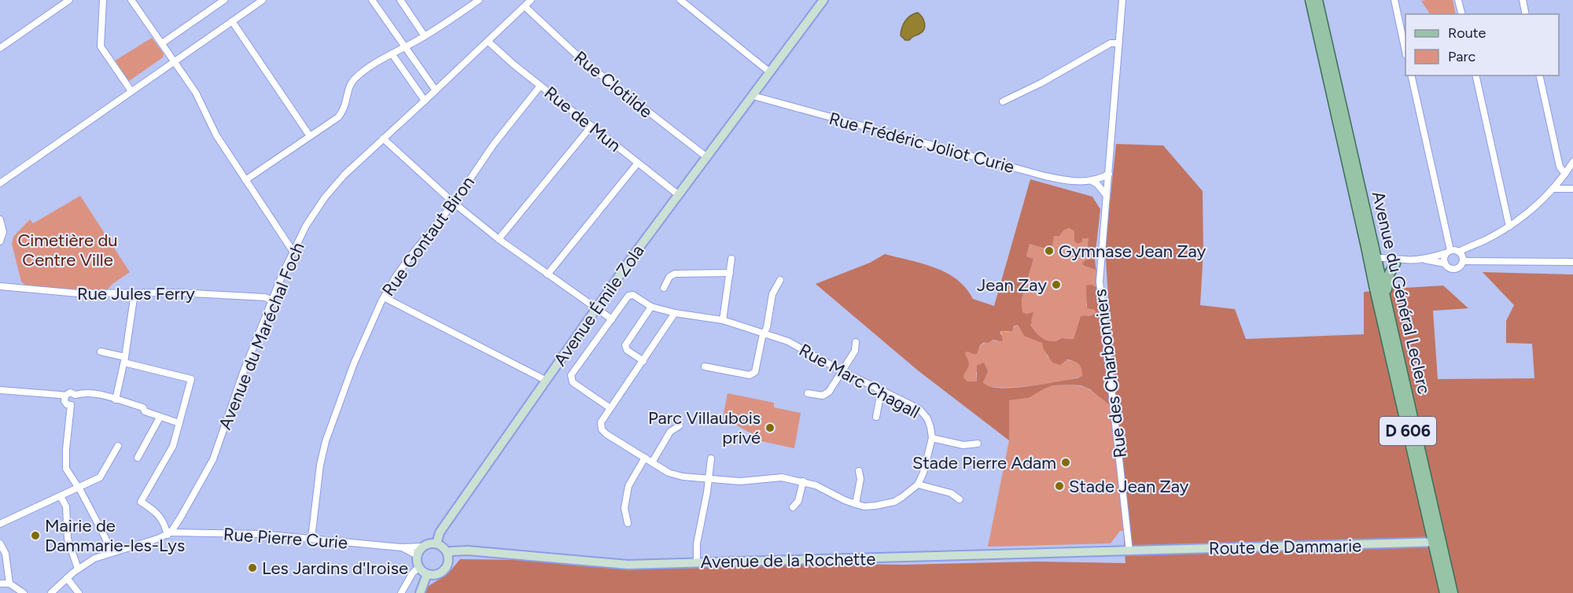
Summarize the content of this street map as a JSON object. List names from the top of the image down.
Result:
{
  "streets": {
    "main road": [
      "Avenue du Général Leclerc",
      "Avenue Émile Zola",
      "D 606",
      "Route de Dammarie",
      "Avenue de la Rochette"
    ],
    "street": [
      "Rue Clotilde",
      "Rue de Mun",
      "Rue Frédéric Joliot Curie",
      "Rue Gontaut Biron",
      "Rue Jules Ferry",
      "Avenue du Maréchal Foch",
      "Rue des Charbonniers",
      "Rue Marc Chagall",
      "Rue Pierre Curie"
    ]
  },
  "crossings": [
    ["Rue Clotilde", "Avenue Émile Zola"],
    ["Rue Clotilde", "Avenue du Maréchal Foch"],
    ["Rue de Mun", "Rue Gontaut Biron"],
    ["Rue de Mun", "Avenue Émile Zola"],
    ["Rue de Mun", "Avenue du Maréchal Foch"],
    ["Rue Frédéric Joliot Curie", "Avenue Émile Zola"],
    ["Rue Frédéric Joliot Curie", "Rue des Charbonniers"],
    ["Rue Gontaut Biron", "Rue Pierre Curie"],
    ["Avenue du Général Leclerc", "Route de Dammarie"],
    ["Rue Jules Ferry", "Avenue du Maréchal Foch"],
    ["Avenue Émile Zola", "Rue Pierre Curie"],
    ["Avenue Émile Zola", "Avenue de la Rochette"],
    ["Avenue du Maréchal Foch", "Rue Pierre Curie"],
    ["Rue des Charbonniers", "Route de Dammarie"],
    ["Rue des Charbonniers", "Avenue de la Rochette"],
    ["Rue Pierre Curie", "Avenue de la Rochette"],
    ["Route de Dammarie", "Avenue de la Rochette"]
  ],
  "parks": ["Cimetière du Centre Ville"],
  "places": [
    "Gymnase Jean Zay",
    "Jean Zay",
    "Parc Villaubois privé",
    "Stade Pierre Adam",
    "Stade Jean Zay",
    "Mairie de Dammarie-les-Lys",
    "Les Jardins d'Iroise"
  ],
  "legend": ["Route", "Parc"]
}
